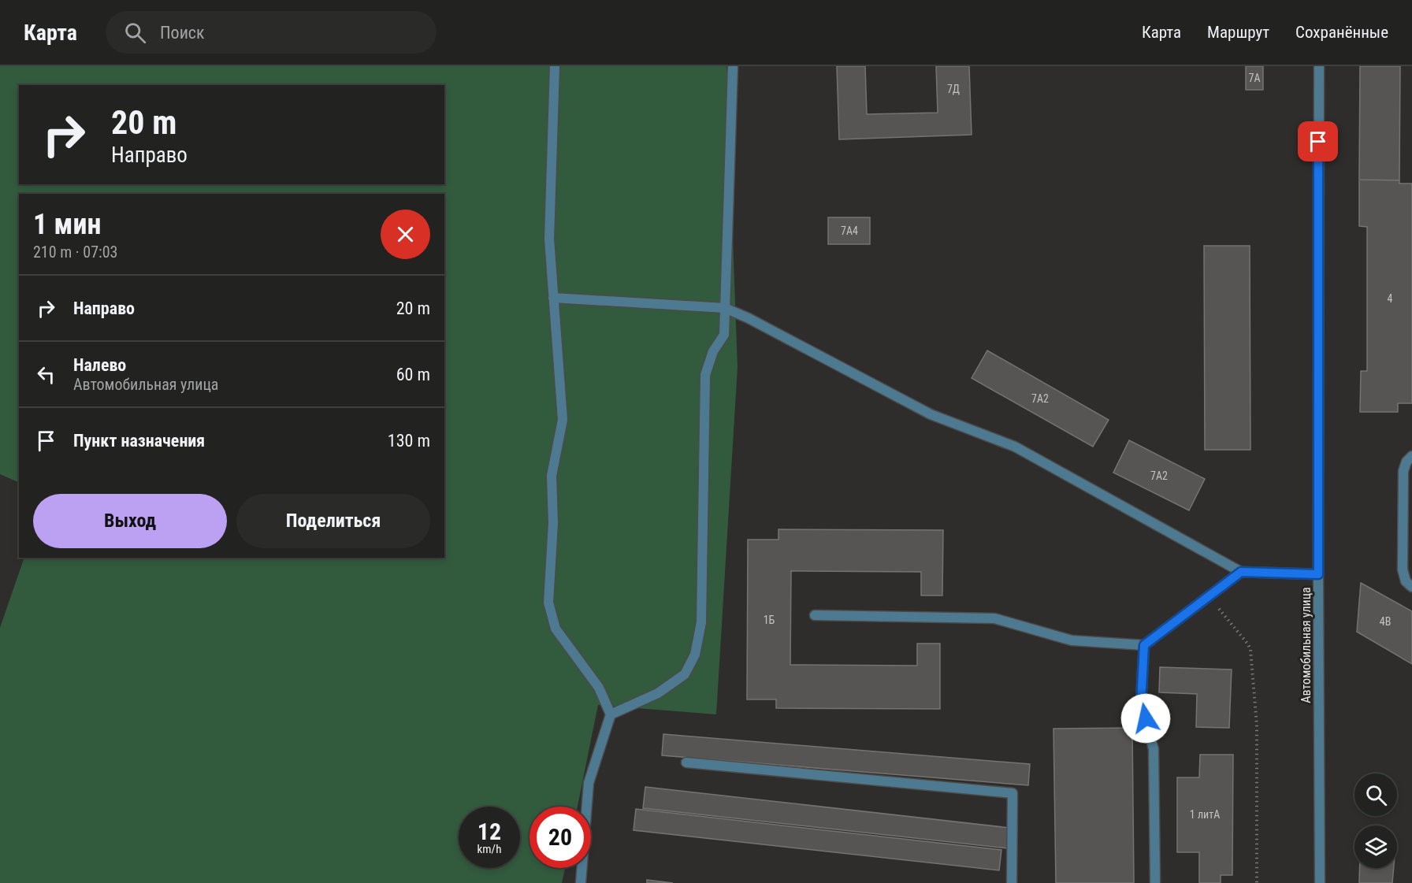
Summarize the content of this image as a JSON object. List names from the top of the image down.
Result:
{
  "streets": {
    "street": ["Автомобильная улица"]
  },
  "house_numbers": [
    "7А",
    "7Д",
    "7А4",
    "4",
    "7А2",
    "7А2",
    "1Б",
    "4В",
    "1 литА"
  ],
  "page": {
    "header": "Карта",
    "search": "Поиск",
    "nav": ["Карта", "Маршрут", "Сохранённые"],
    "turn": ["20 m", "Направо"],
    "heading": ["1 мин", "210 m · 07:03"],
    "list": [
      {
        "name": "Направо",
        "value": "20 m"
      },
      {
        "name": "Налево",
        "note": "Автомобильная улица",
        "value": "60 m"
      },
      {
        "name": "Пункт назначения",
        "value": "130 m"
      }
    ],
    "buttons": ["Выход", "Поделиться"],
    "speed": "12 km/h",
    "limit": "20"
  }
}
